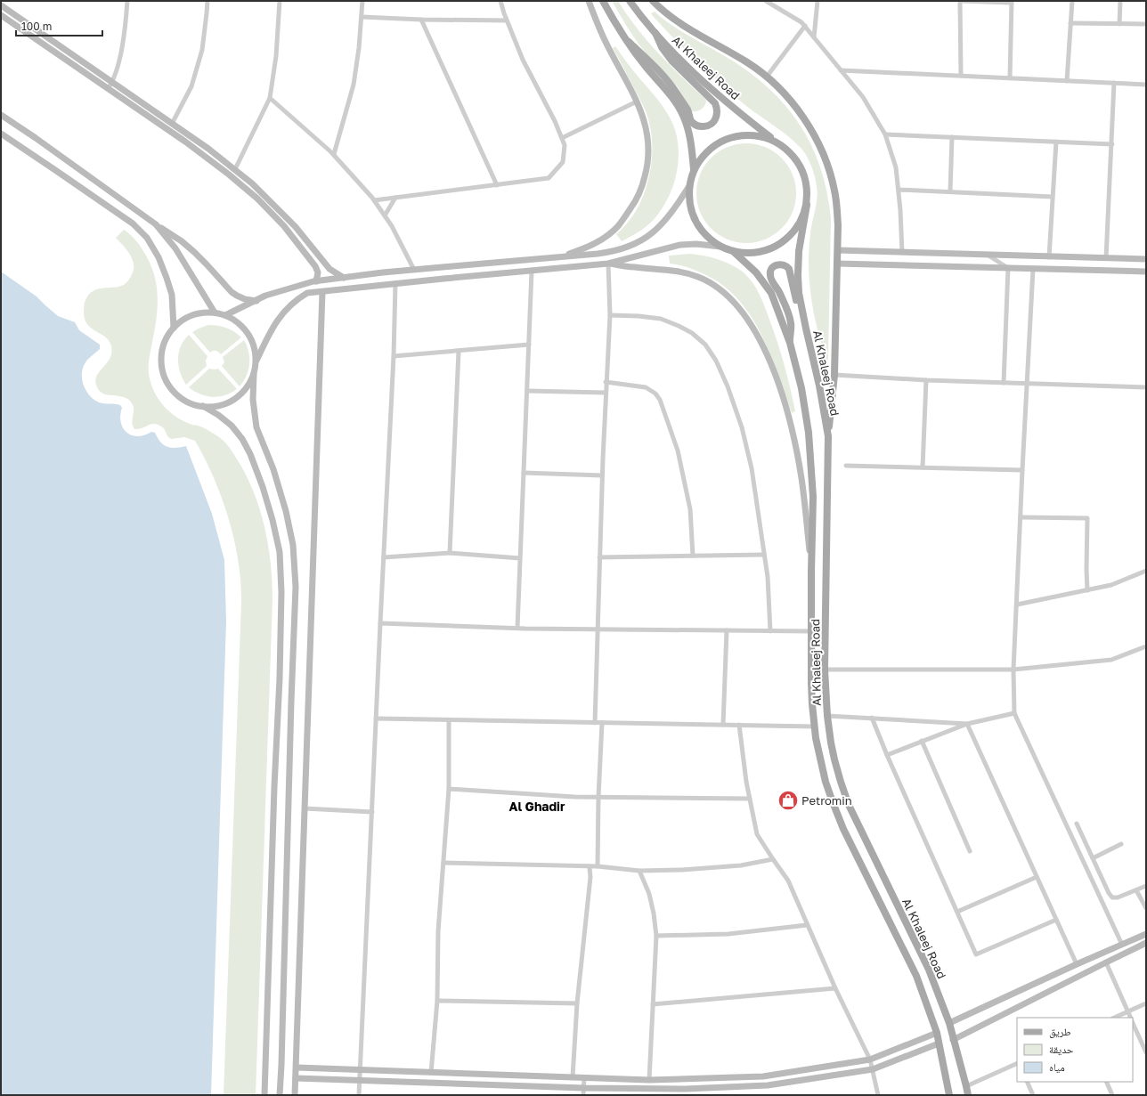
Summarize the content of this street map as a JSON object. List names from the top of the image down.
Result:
{
  "streets": {
    "main road": ["Al Khaleej Road"]
  },
  "districts": ["Al Ghadir"],
  "places": {
    "shop": ["Petromin"]
  },
  "legend": ["طريق", "حديقة", "مياه"],
  "scale_bar": "100 m"
}
